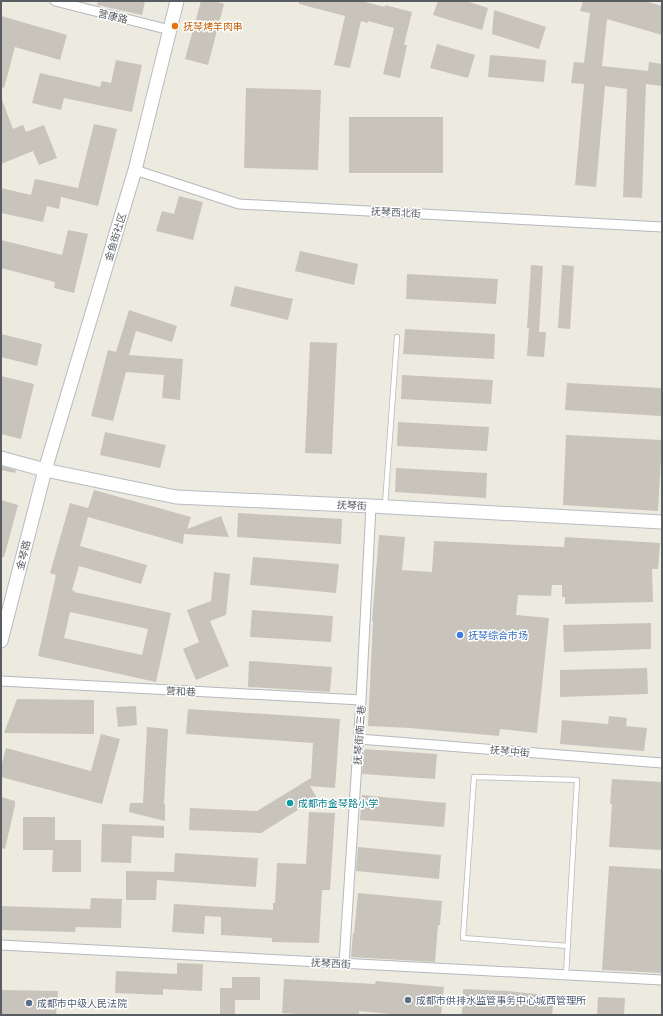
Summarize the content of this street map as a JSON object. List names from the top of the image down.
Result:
{
  "streets": {
    "street": [
      "营康路",
      "抚琴西北街",
      "金鱼街社区",
      "抚琴街",
      "金琴路",
      "营和巷",
      "抚琴街南三巷",
      "抚琴中街",
      "抚琴西街"
    ]
  },
  "crossings": [
    ["营康路", "金鱼街社区"],
    ["抚琴西北街", "金鱼街社区"],
    ["金鱼街社区", "抚琴街"],
    ["金鱼街社区", "金琴路"],
    ["抚琴街", "金琴路"],
    ["抚琴街", "抚琴街南三巷"],
    ["营和巷", "抚琴街南三巷"],
    ["抚琴街南三巷", "抚琴中街"],
    ["抚琴街南三巷", "抚琴西街"]
  ],
  "places": [
    "抚琴烤羊肉串",
    "抚琴综合市场",
    "成都市金琴路小学",
    "成都市供排水监管事务中心城西管理所",
    "成都市中级人民法院"
  ]
}
